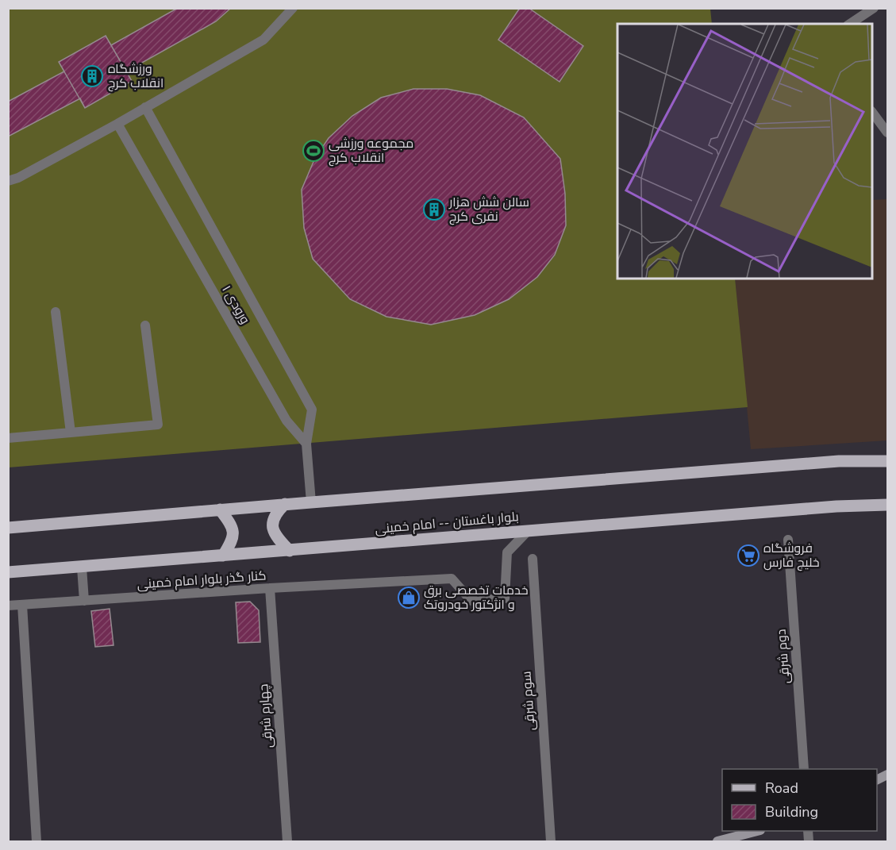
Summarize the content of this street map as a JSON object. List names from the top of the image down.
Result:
{
  "streets": {
    "main road": ["بلوار باغستان -- امام خمینی"],
    "street": [
      "ورودی ۱",
      "کنار گذر بلوار امام خمینی",
      "دوم شرقی",
      "سوم شرقی",
      "چهارم شرقی"
    ]
  },
  "crossings": [
    ["بلوار باغستان -- امام خمینی", "کنار گذر بلوار امام خمینی"],
    ["کنار گذر بلوار امام خمینی", "چهارم شرقی"]
  ],
  "places": {
    "building": ["ورزشگاه انقلاب کرج", "سالن شش هزار نفری کرج"],
    "sports": ["مجموعه ورزشی انقلاب کرج"],
    "supermarket": ["فروشگاه خلیج فارس"],
    "shop": ["خدمات تخصصی برق و انژکتور خودروتک"]
  },
  "legend": ["Road", "Building"]
}
